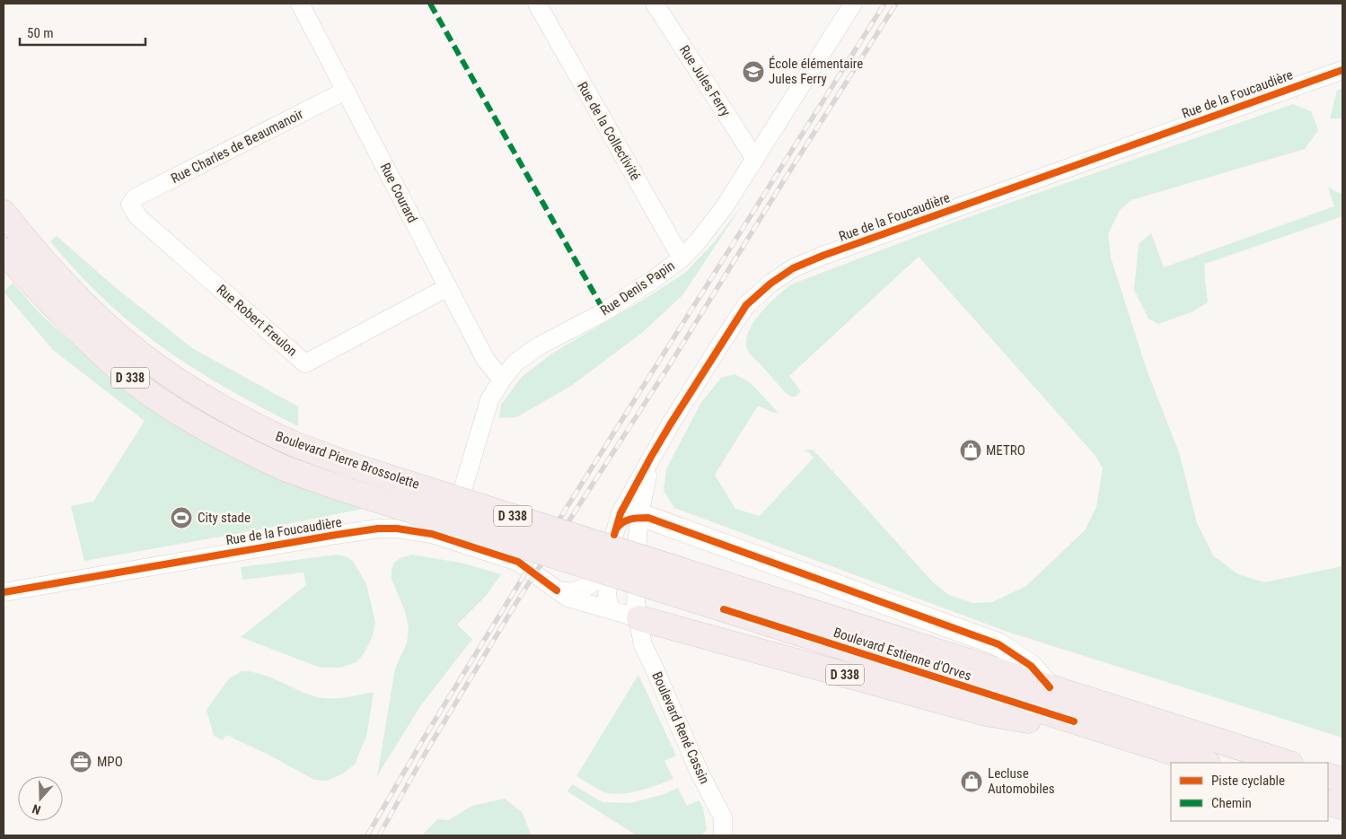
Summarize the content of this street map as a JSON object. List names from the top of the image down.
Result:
{
  "streets": {
    "main road": ["D 338", "Boulevard Pierre Brossolette", "Boulevard Estienne d'Orves"],
    "street": [
      "Rue Jules Ferry",
      "Rue de la Foucaudière",
      "Rue de la Collectivité",
      "Rue Charles de Beaumanoir",
      "Rue Courard",
      "Rue Denis Papin",
      "Rue Robert Freulon",
      "Boulevard René Cassin"
    ]
  },
  "crossings": [
    ["Rue Jules Ferry", "Rue Denis Papin"],
    ["Rue de la Foucaudière", "Rue Denis Papin"],
    ["Rue de la Foucaudière", "D 338"],
    ["Rue de la Foucaudière", "Boulevard René Cassin"],
    ["Rue de la Collectivité", "Rue Denis Papin"],
    ["Rue Charles de Beaumanoir", "Rue Courard"],
    ["Rue Charles de Beaumanoir", "Rue Robert Freulon"],
    ["Rue Courard", "Rue Denis Papin"],
    ["Rue Courard", "Rue Robert Freulon"],
    ["D 338", "Boulevard Estienne d'Orves"],
    ["D 338", "Boulevard René Cassin"],
    ["Boulevard Pierre Brossolette", "Boulevard Estienne d'Orves"]
  ],
  "places": {
    "school or university": ["École élémentaire Jules Ferry"],
    "shop": ["METRO", "Lecluse Automobiles"],
    "sports": ["City stade"],
    "office": ["MPO"]
  },
  "legend": ["Piste cyclable", "Chemin"],
  "scale_bar": "50 m",
  "north": "bottom"
}
